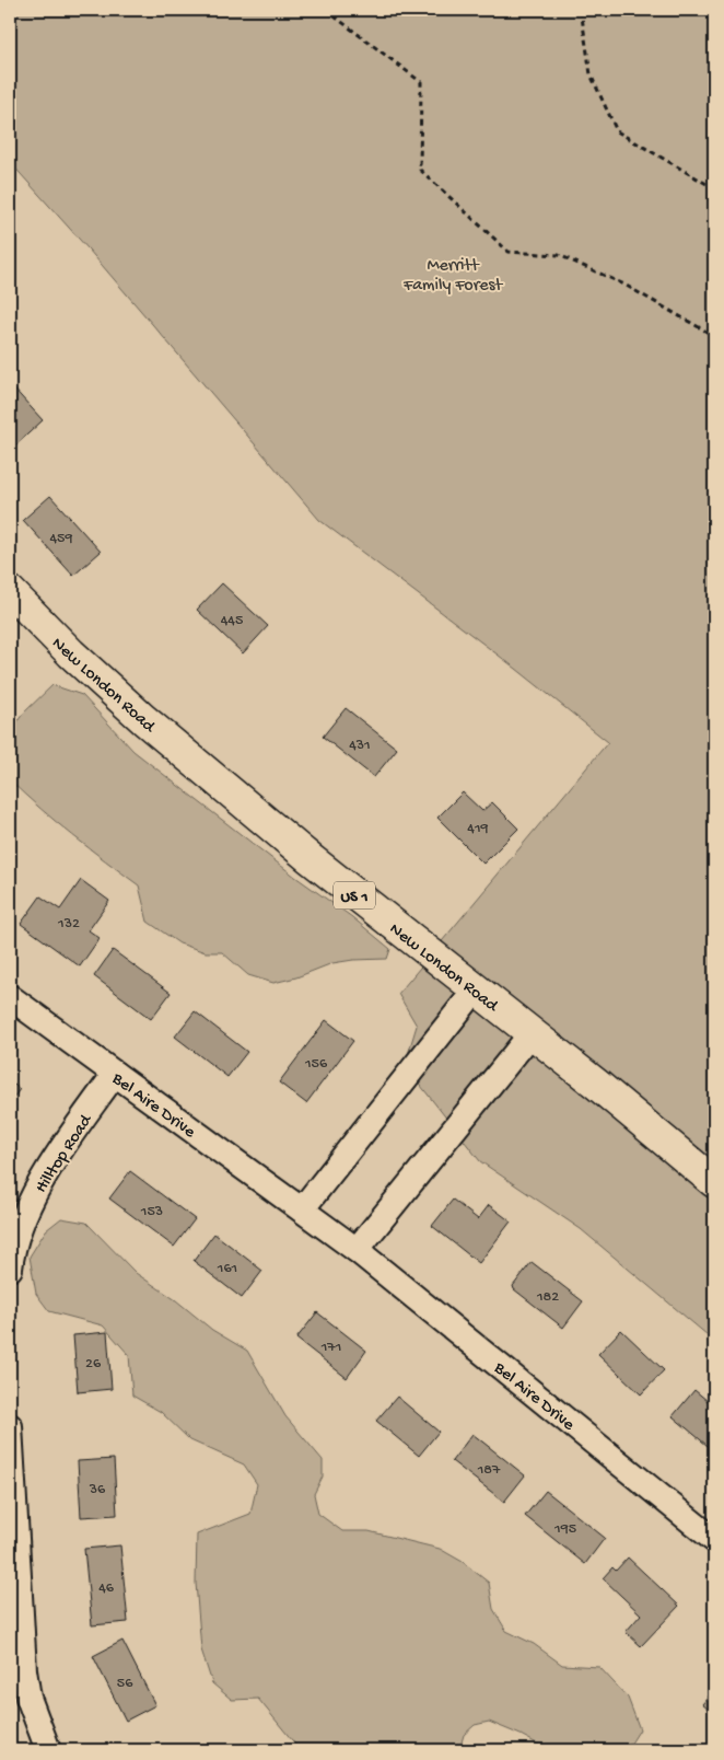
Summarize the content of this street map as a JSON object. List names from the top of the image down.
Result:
{
  "streets": {
    "main road": ["New London Road", "US 1"],
    "street": ["Bel Aire Drive", "Hilltop Road"]
  },
  "crossings": [
    ["Bel Aire Drive", "Hilltop Road"]
  ],
  "parks": ["Merritt Family Forest"],
  "house_numbers": [
    "459",
    "445",
    "431",
    "419",
    "132",
    "156",
    "153",
    "161",
    "182",
    "171",
    "26",
    "187",
    "36",
    "195",
    "46",
    "56"
  ]
}
